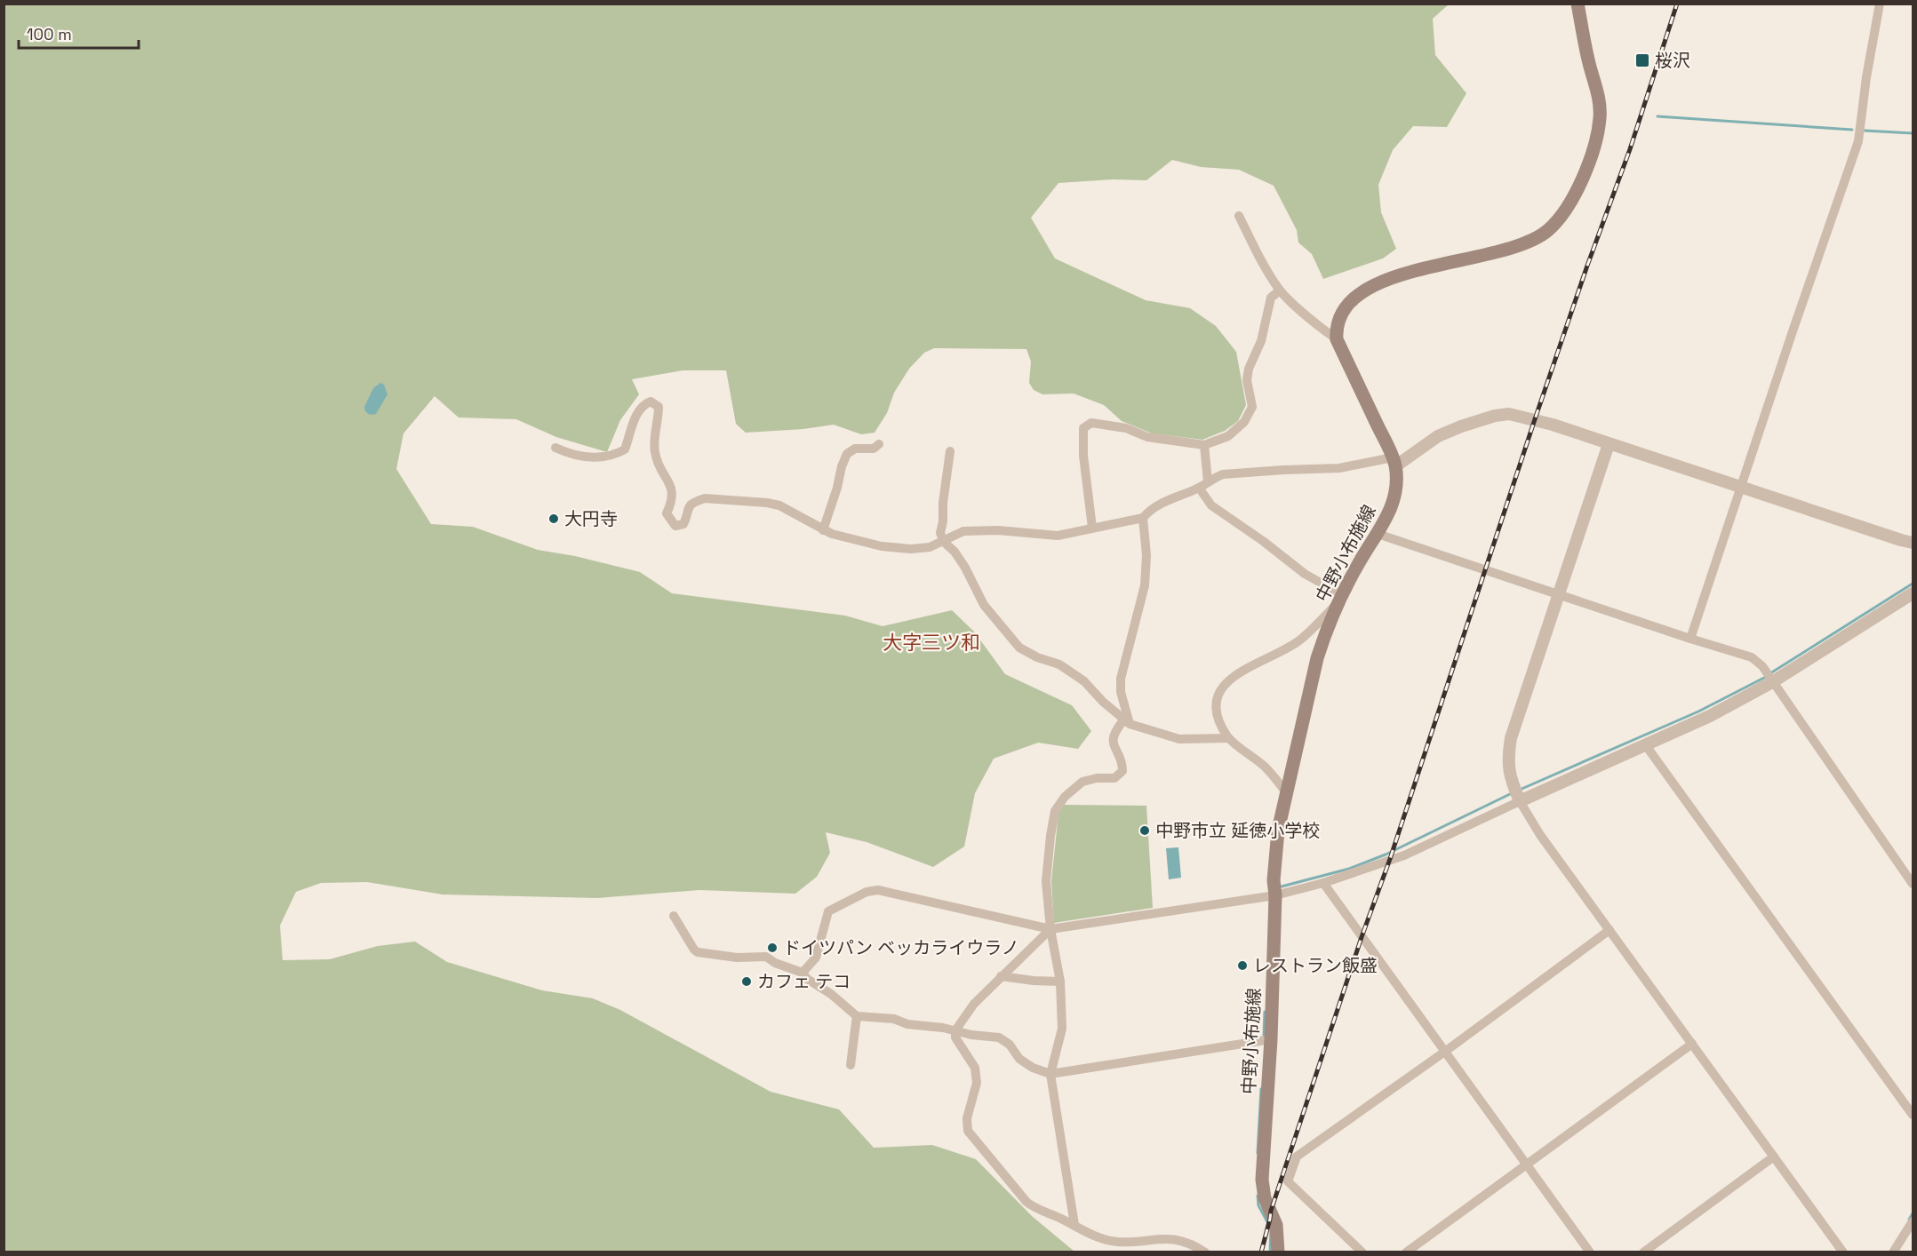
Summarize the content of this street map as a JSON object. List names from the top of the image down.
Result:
{
  "streets": {
    "main road": ["中野小布施線"]
  },
  "districts": ["大字三ツ和"],
  "places": {
    "transit": ["桜沢"],
    "other": [
      "大円寺",
      "中野市立 延徳小学校",
      "ドイツパン ベッカライウラノ",
      "レストラン飯盛",
      "カフェ テコ"
    ]
  },
  "scale_bar": "100 m"
}
